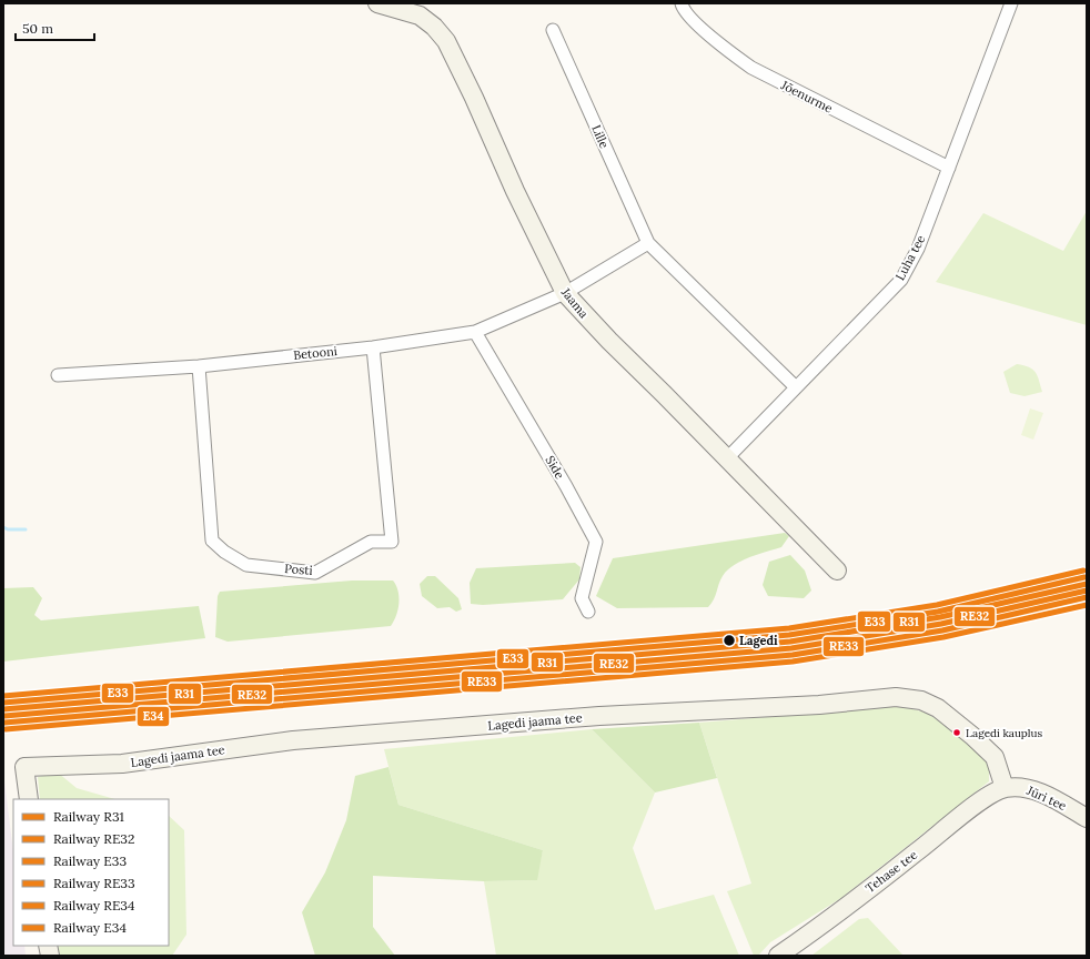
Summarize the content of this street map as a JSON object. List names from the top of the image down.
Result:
{
  "streets": {
    "street": [
      "Jõenurme",
      "Lille",
      "Luha tee",
      "Jaama",
      "Betooni",
      "Side",
      "Posti",
      "Lagedi jaama tee",
      "Jüri tee",
      "Tehase tee"
    ]
  },
  "crossings": [
    ["Jõenurme", "Luha tee"],
    ["Lille", "Luha tee"],
    ["Luha tee", "Jaama"],
    ["Jaama", "Betooni"],
    ["Betooni", "Side"],
    ["Betooni", "Posti"],
    ["Lagedi jaama tee", "Jüri tee"],
    ["Lagedi jaama tee", "Tehase tee"],
    ["Jüri tee", "Tehase tee"]
  ],
  "places": ["Lagedi", "Lagedi kauplus"],
  "lines": [
    "rail line RE34",
    "rail line E33",
    "rail line R31",
    "rail line RE32",
    "rail line RE33",
    "rail line E34"
  ],
  "legend": [
    "Railway R31",
    "Railway RE32",
    "Railway E33",
    "Railway RE33",
    "Railway RE34",
    "Railway E34"
  ],
  "scale_bar": "50 m"
}
